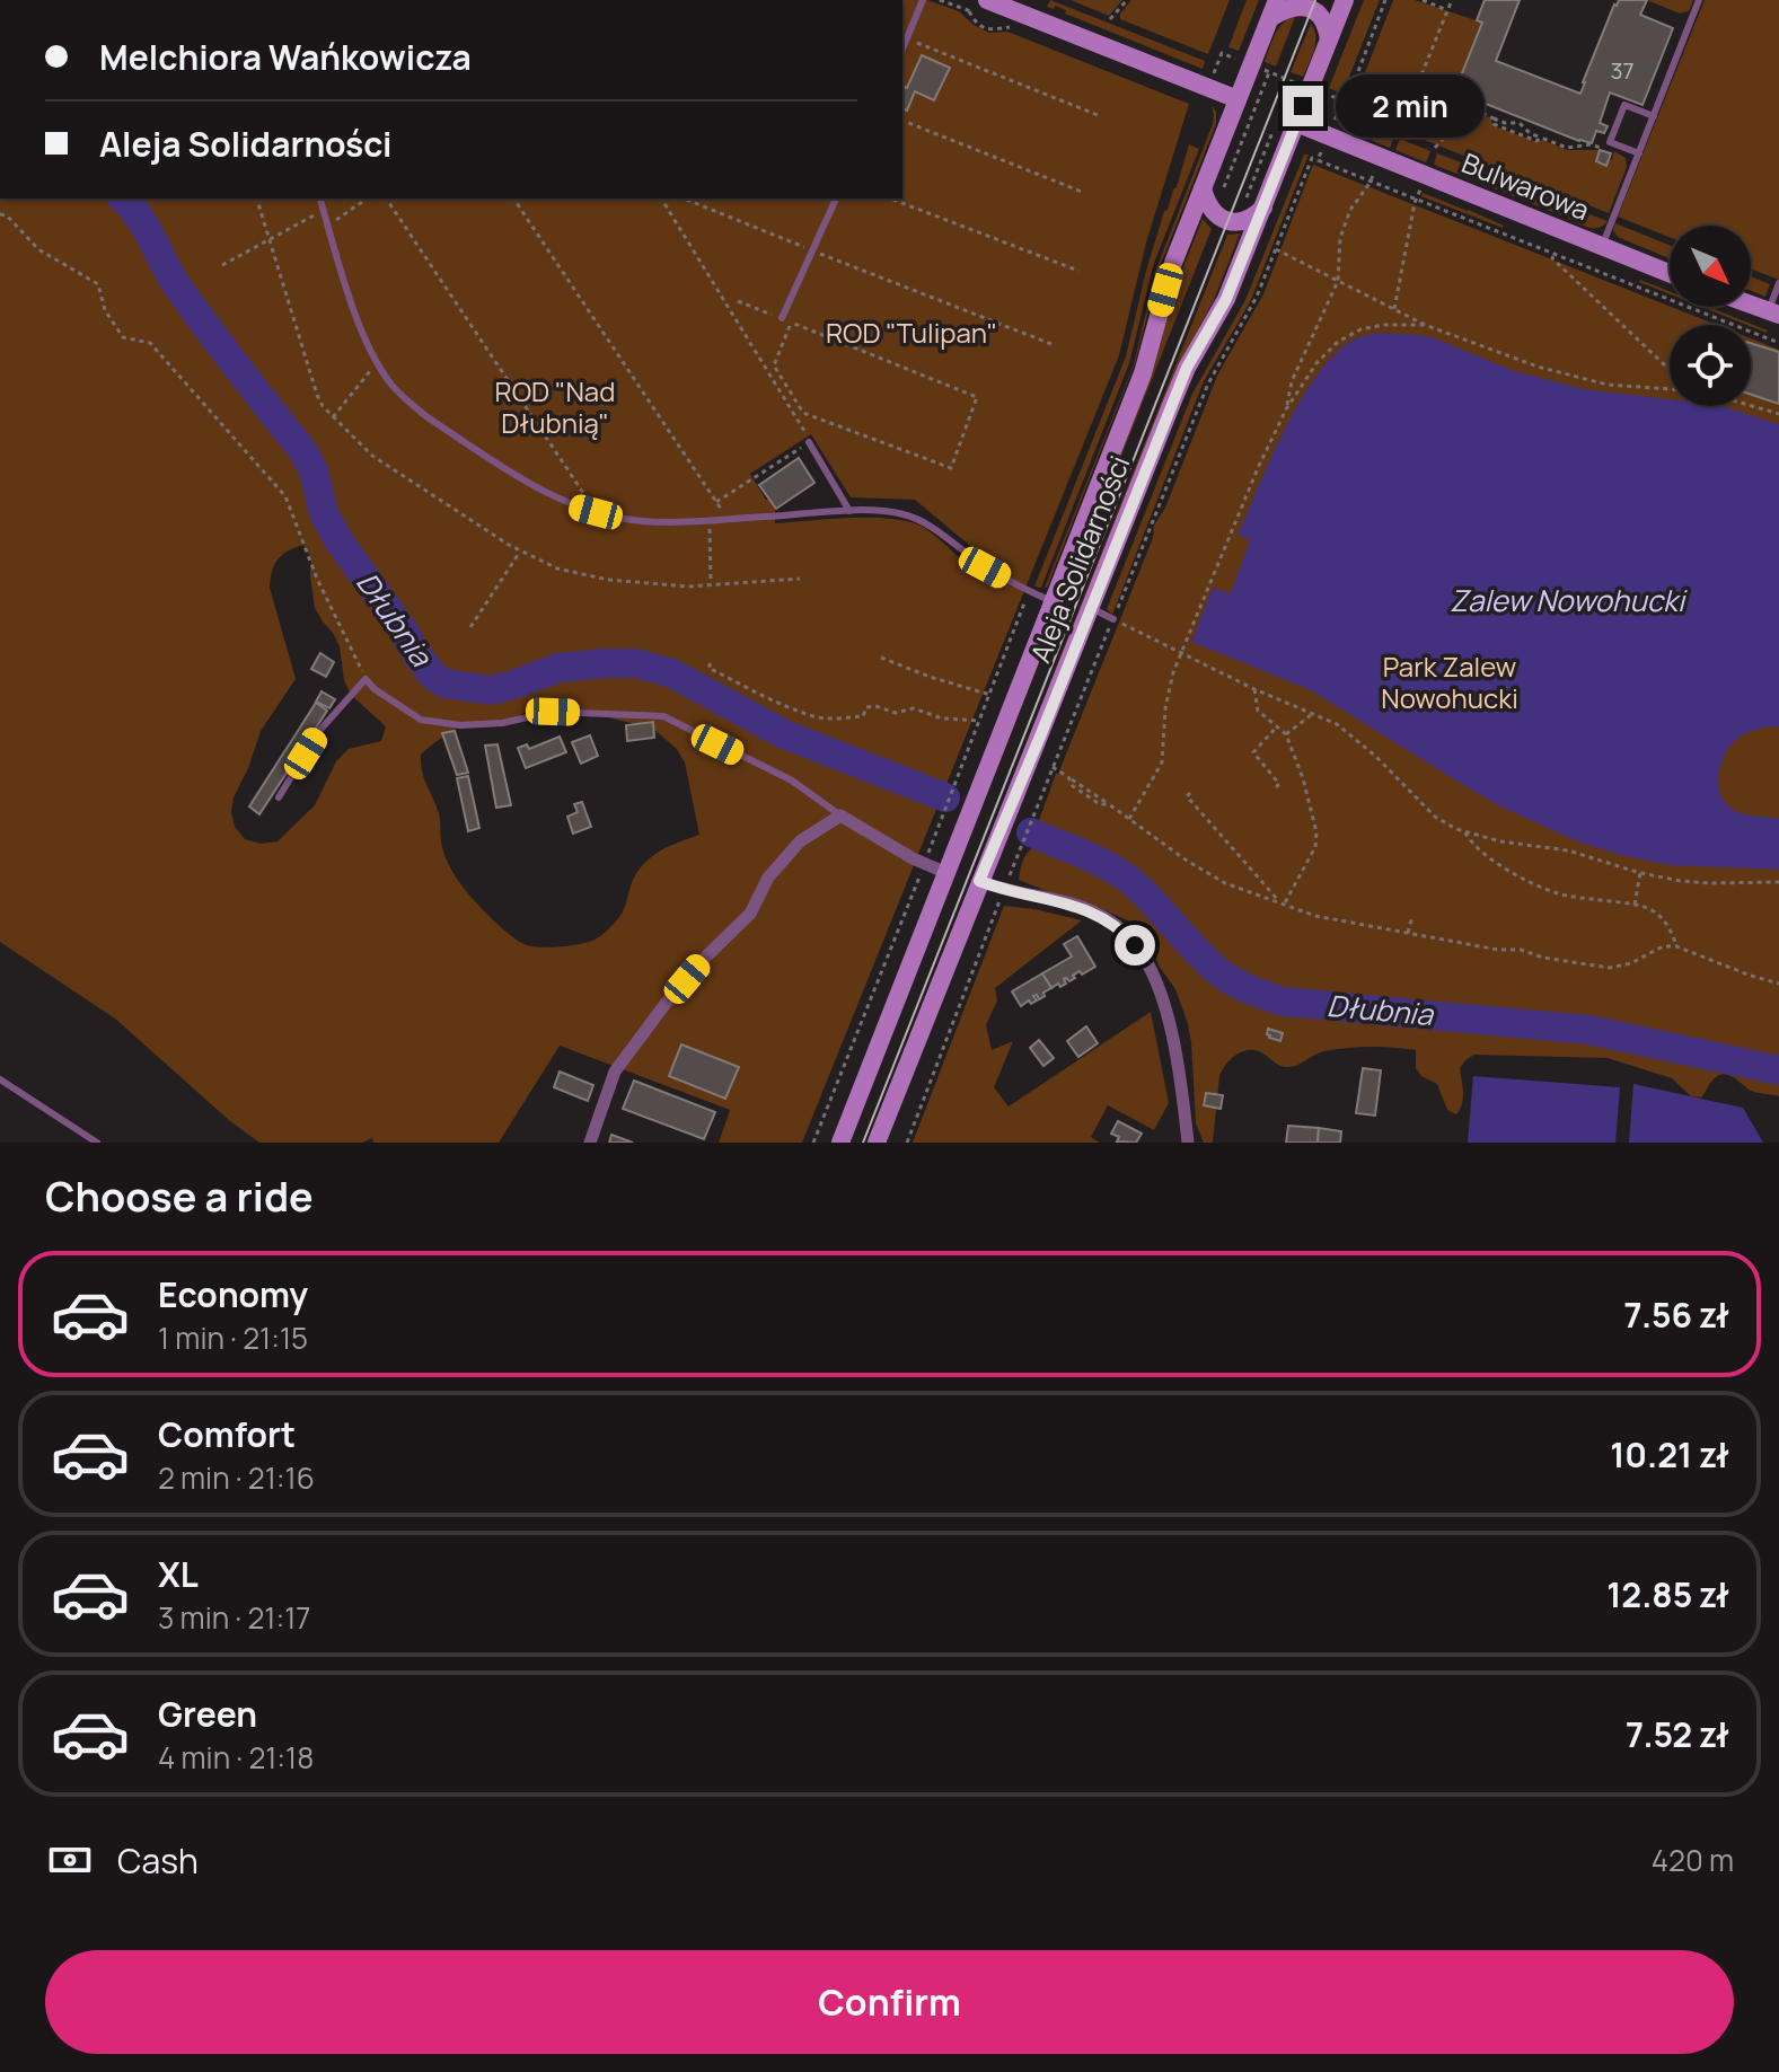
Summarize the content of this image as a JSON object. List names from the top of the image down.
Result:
{
  "streets": {
    "street": ["Bulwarowa", "Aleja Solidarności"]
  },
  "crossings": [
    ["Bulwarowa", "Aleja Solidarności"]
  ],
  "water": ["Zalew Nowohucki", "Dłubnia"],
  "parks": ["ROD \"Tulipan\"", "ROD \"Nad Dłubnią\"", "Park Zalew Nowohucki"],
  "house_numbers": ["37"],
  "north": "bottom right",
  "page": {
    "banner": ["Melchiora Wańkowicza", "Aleja Solidarności"],
    "bubble": "2 min",
    "heading": "Choose a ride",
    "list": [
      {
        "name": "Economy",
        "note": "1 min · 21:15",
        "value": "7.56 zł"
      },
      {
        "name": "Comfort",
        "note": "2 min · 21:16",
        "value": "10.21 zł"
      },
      {
        "name": "XL",
        "note": "3 min · 21:17",
        "value": "12.85 zł"
      },
      {
        "name": "Green",
        "note": "4 min · 21:18",
        "value": "7.52 zł"
      }
    ],
    "pay": ["Cash", "420 m"],
    "buttons": "Confirm"
  }
}
